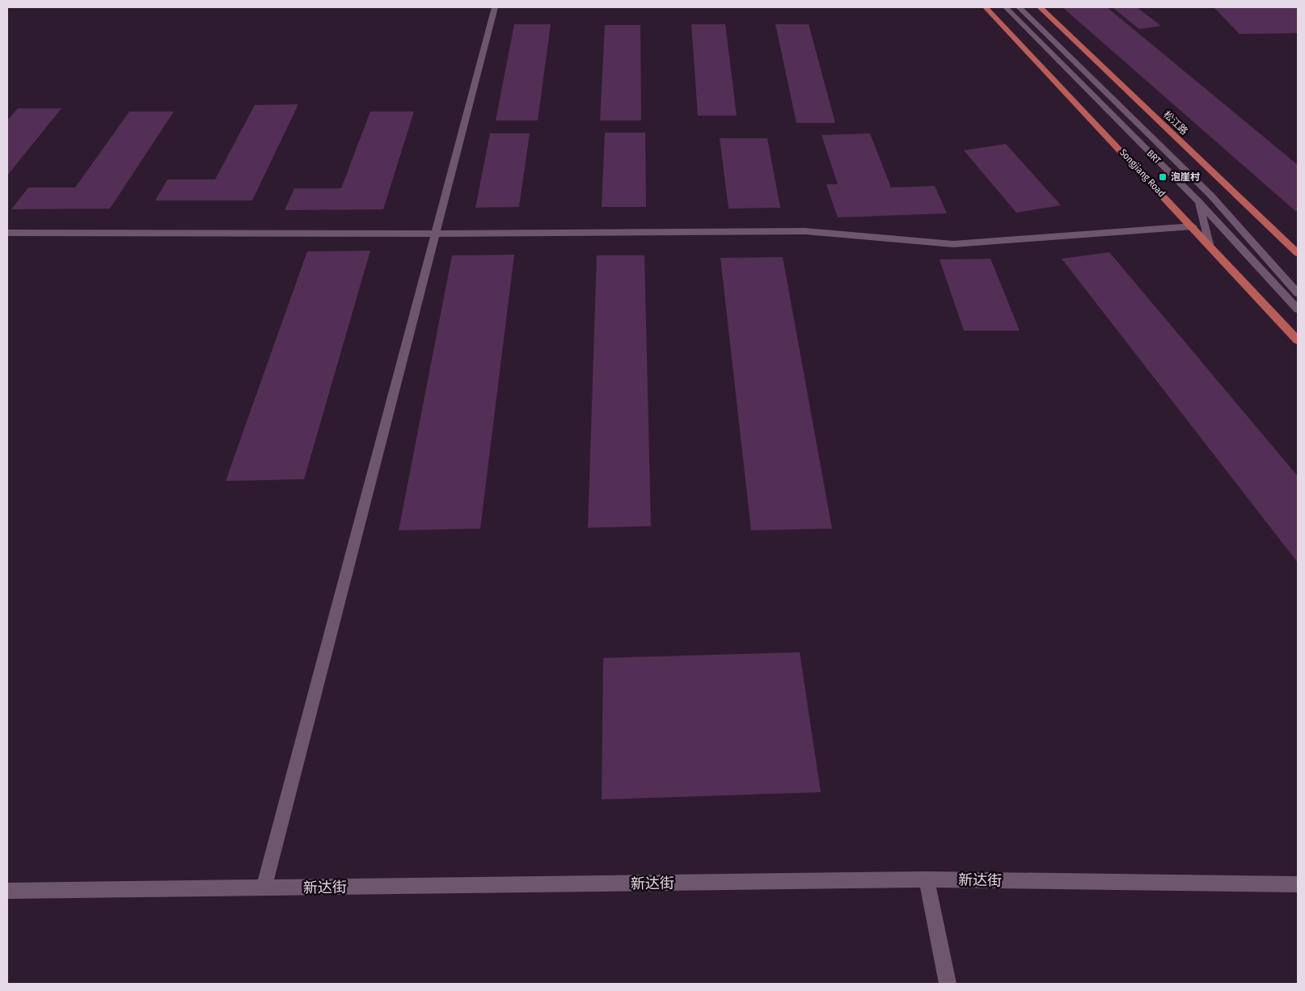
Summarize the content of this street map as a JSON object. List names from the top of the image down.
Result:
{
  "streets": {
    "main road": ["松江路", "Songjiang Road"],
    "street": ["BRT", "新达街"]
  },
  "places": {
    "transit": ["泡崖村"]
  }
}
